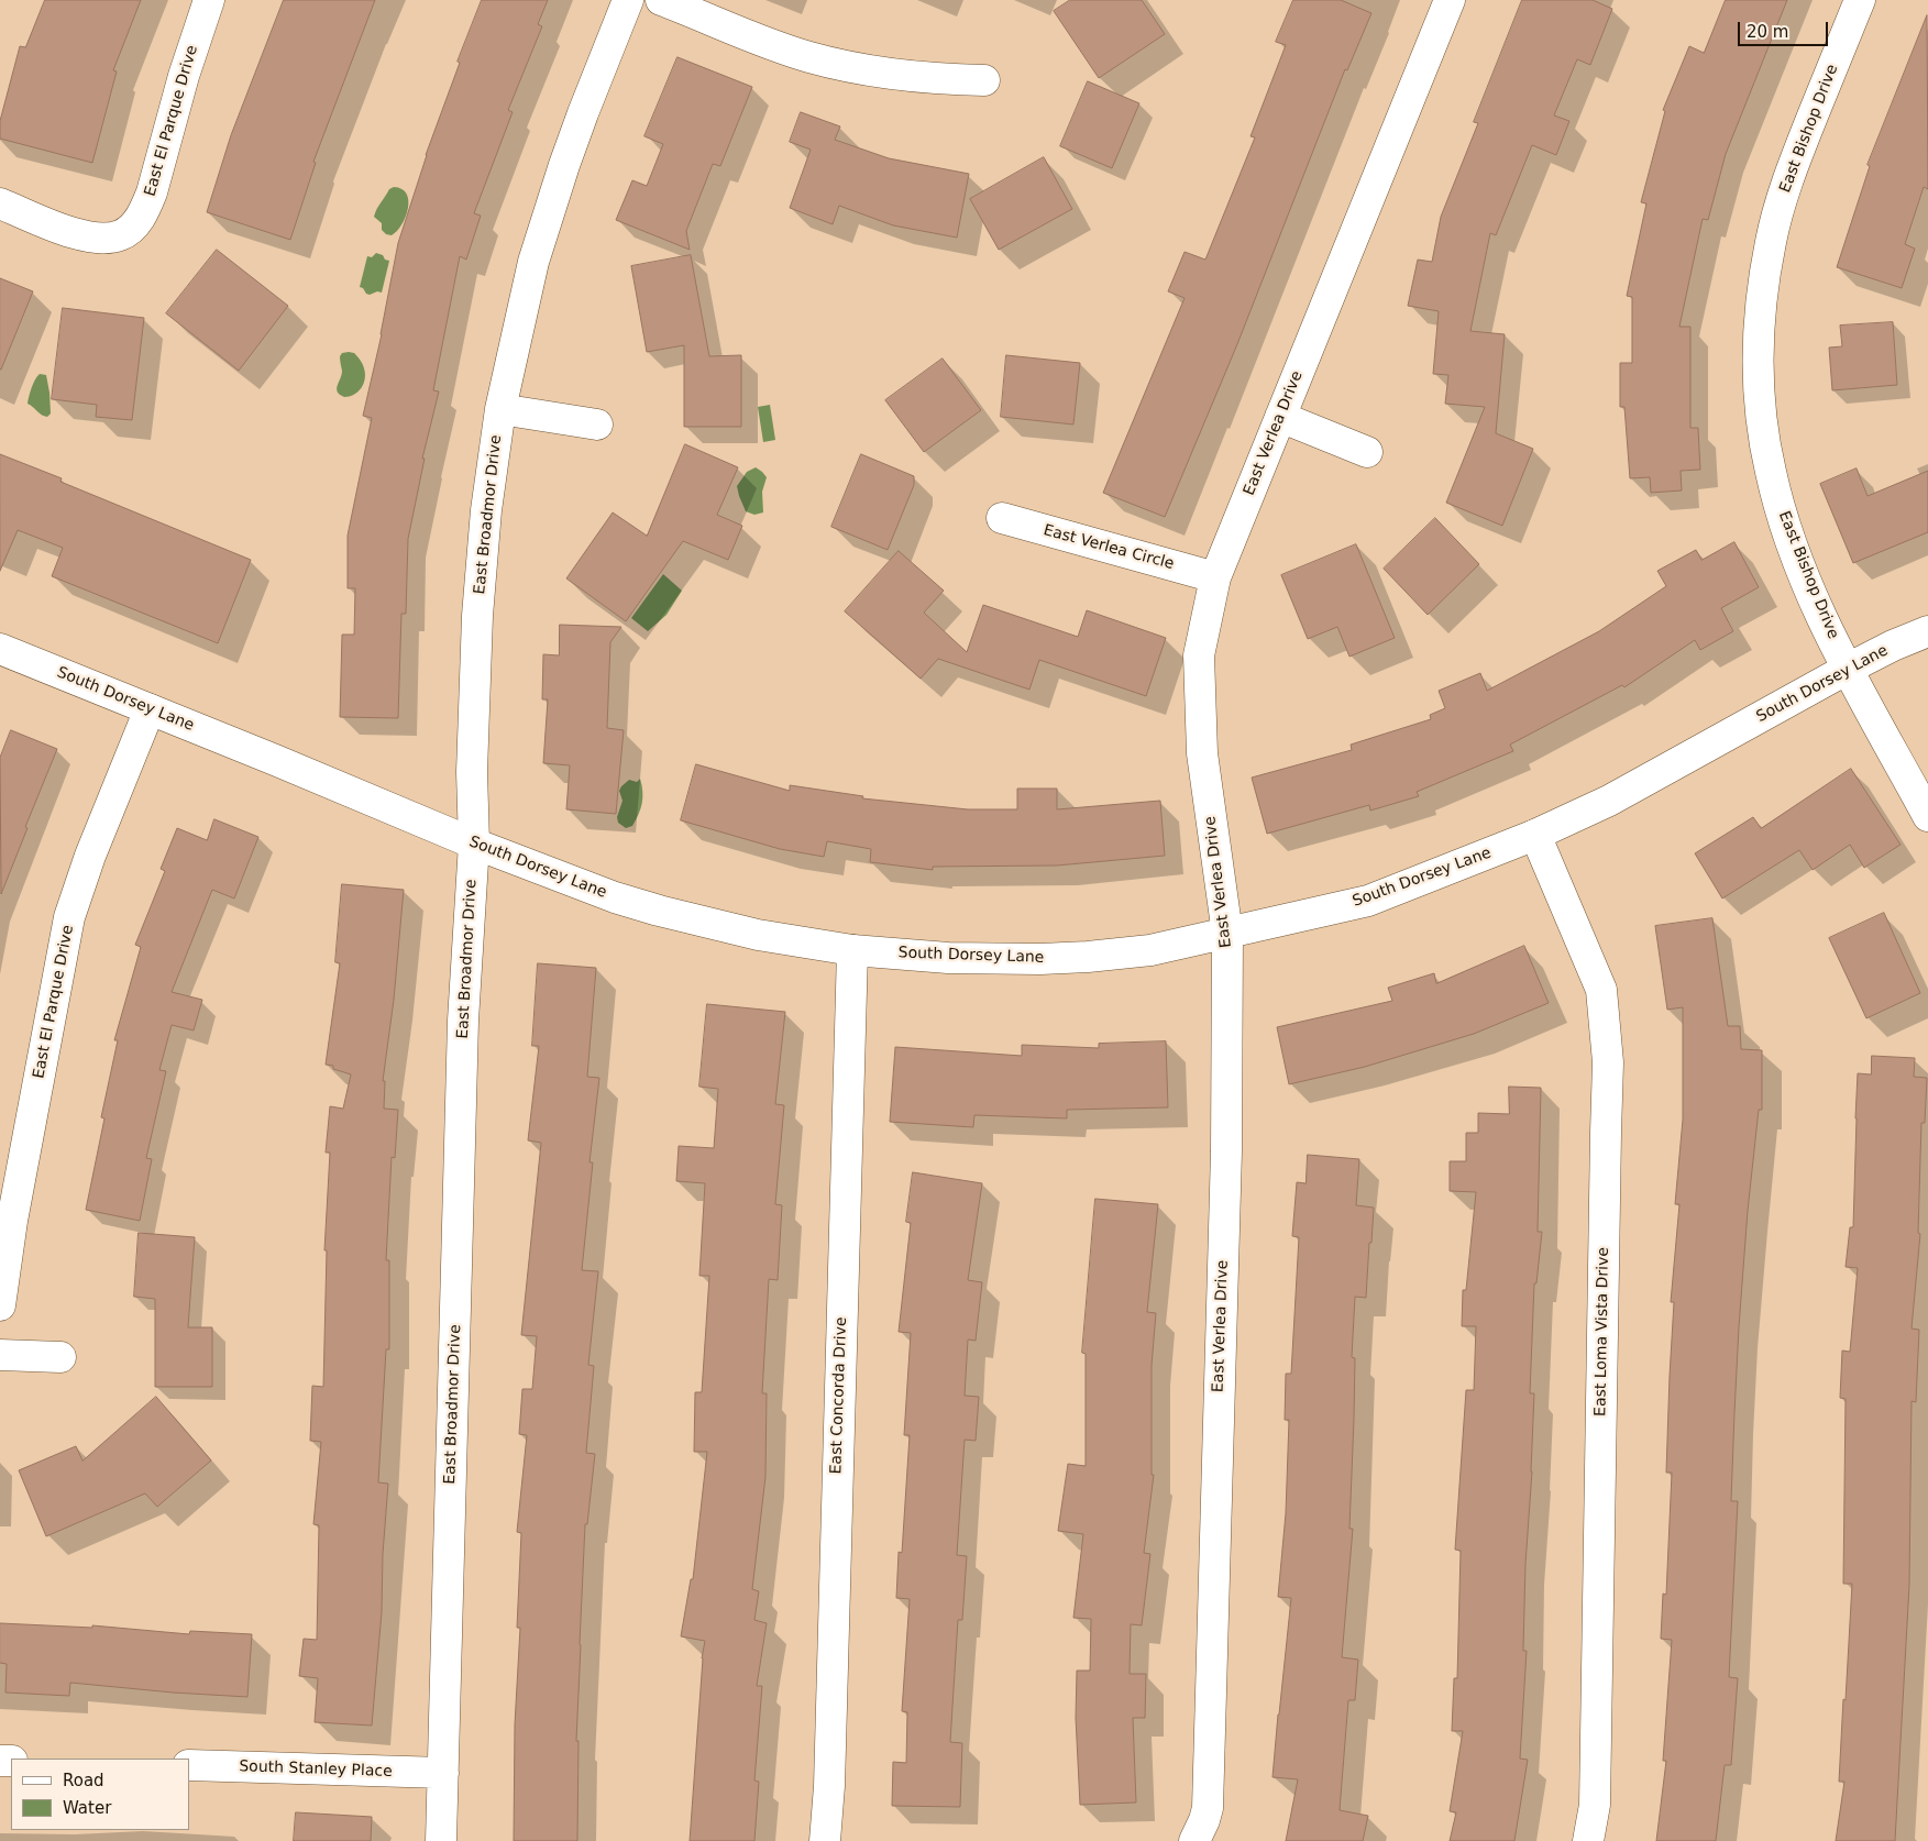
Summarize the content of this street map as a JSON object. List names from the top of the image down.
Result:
{
  "streets": {
    "street": [
      "East El Parque Drive",
      "East Bishop Drive",
      "East Verlea Drive",
      "East Broadmor Drive",
      "East Verlea Circle",
      "South Dorsey Lane",
      "East Loma Vista Drive",
      "East Concorda Drive",
      "South Stanley Place"
    ]
  },
  "crossings": [
    ["East El Parque Drive", "South Dorsey Lane"],
    ["East Bishop Drive", "South Dorsey Lane"],
    ["East Verlea Drive", "East Verlea Circle"],
    ["East Verlea Drive", "South Dorsey Lane"],
    ["East Broadmor Drive", "South Dorsey Lane"],
    ["East Broadmor Drive", "South Stanley Place"],
    ["South Dorsey Lane", "East Loma Vista Drive"],
    ["South Dorsey Lane", "East Concorda Drive"]
  ],
  "legend": ["Road", "Water"],
  "scale_bar": "20 m"
}
